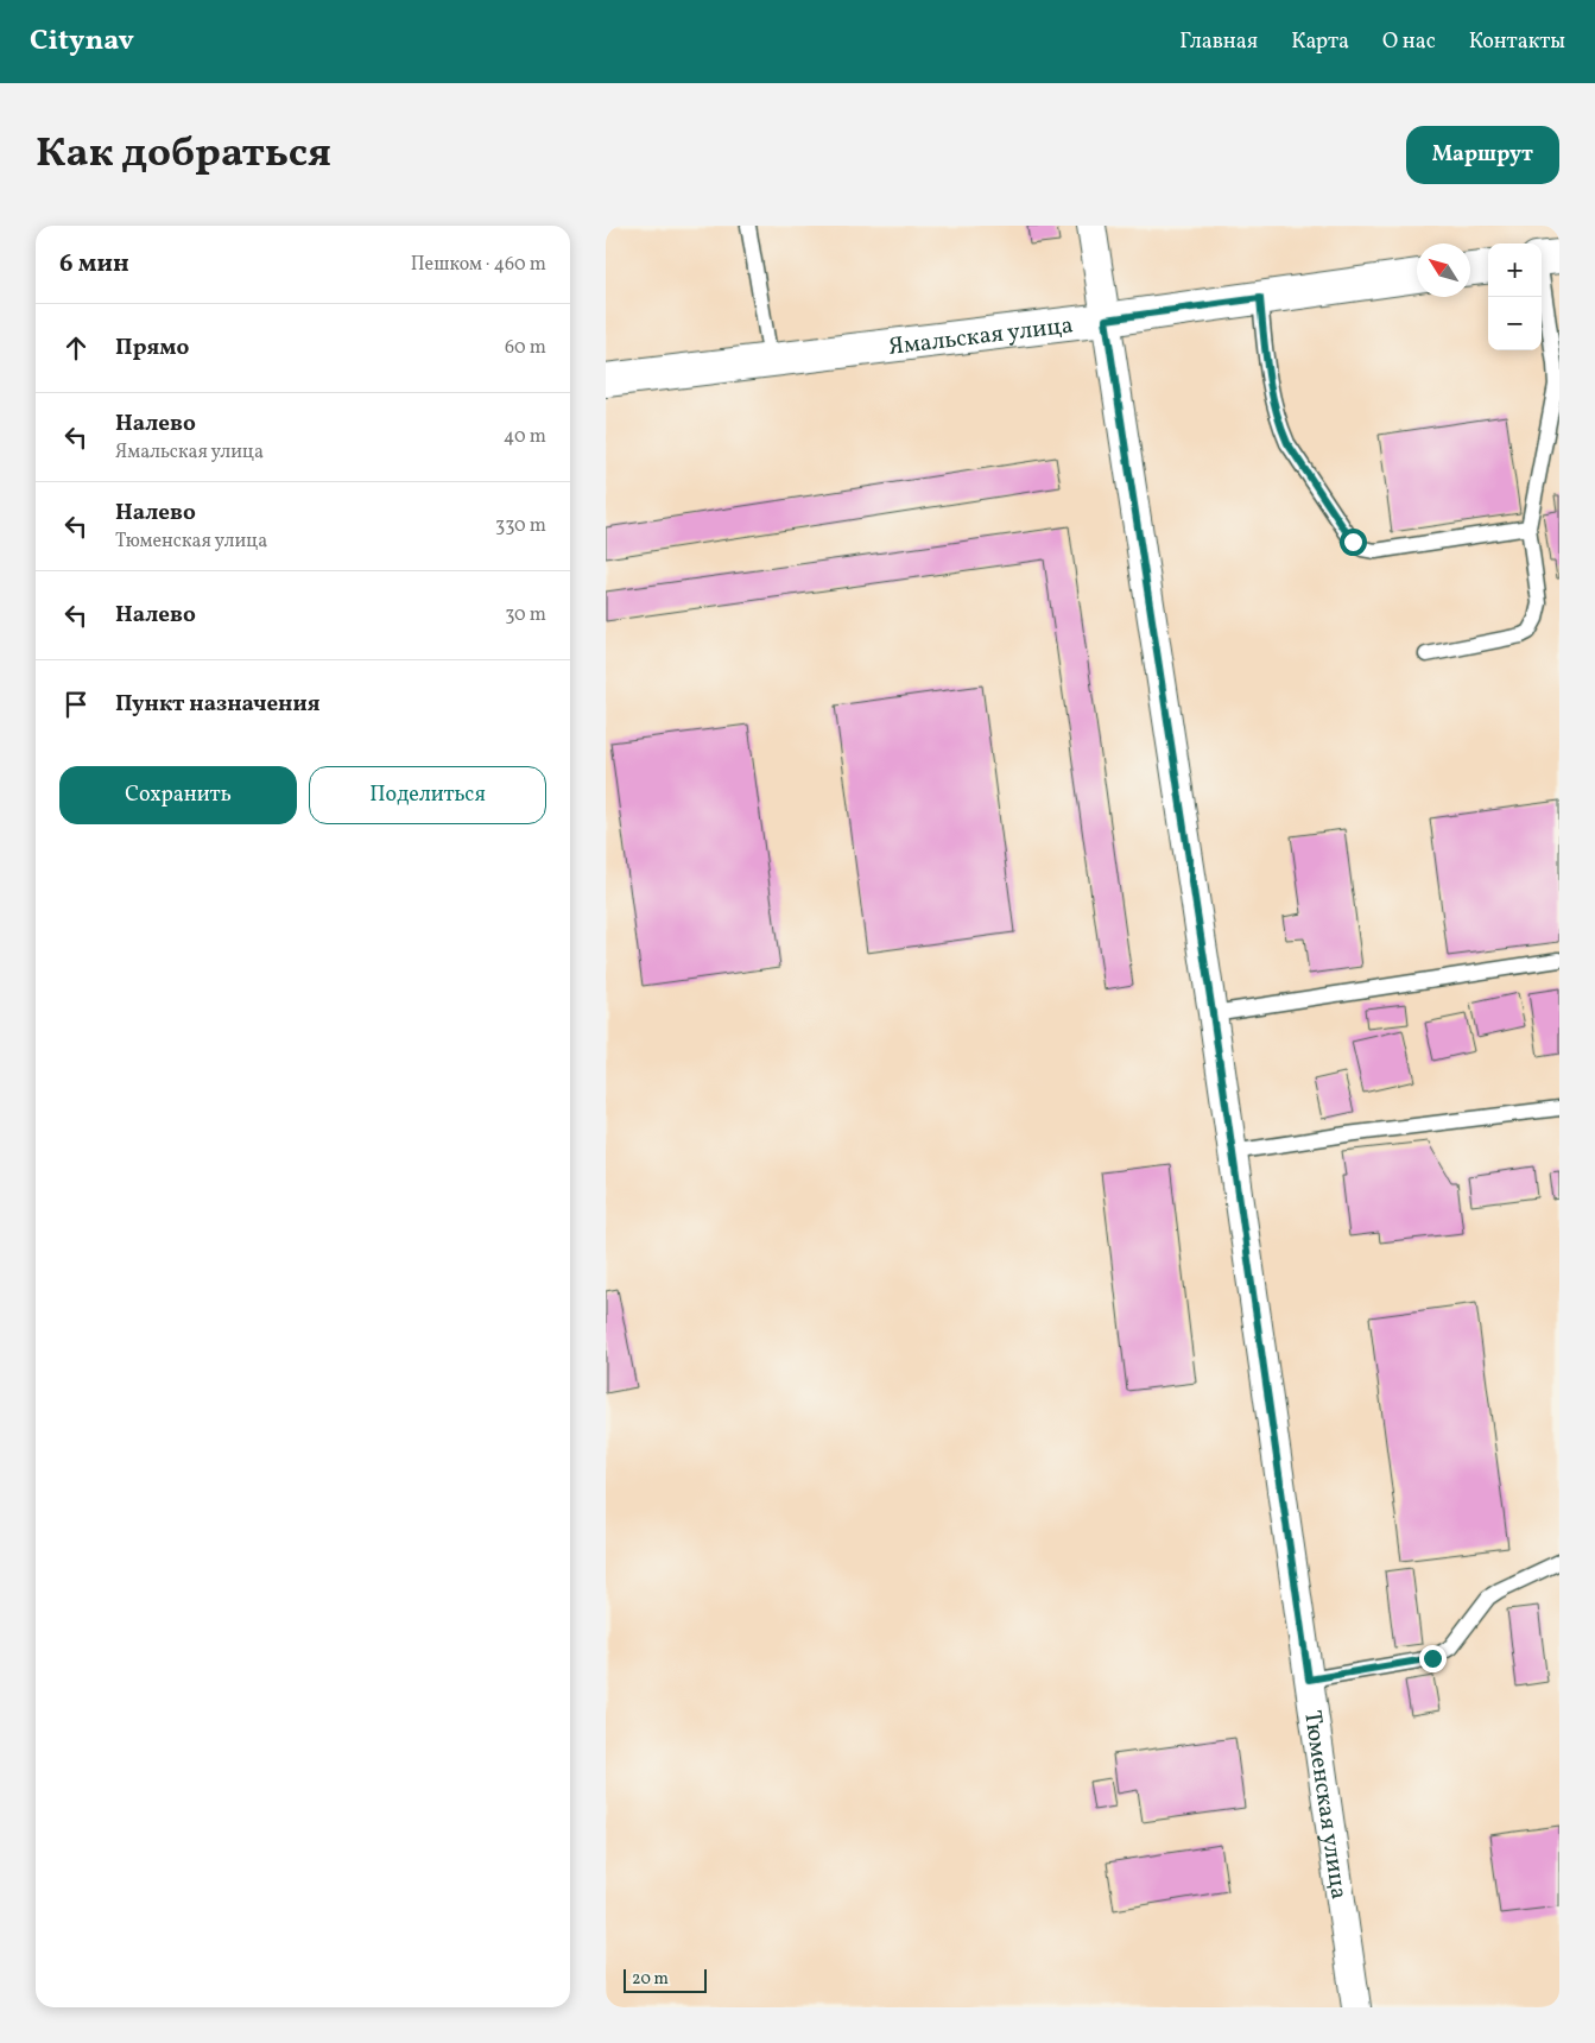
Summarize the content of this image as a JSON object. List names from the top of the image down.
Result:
{
  "streets": {
    "street": ["Ямальская улица", "Тюменская улица"]
  },
  "crossings": [
    ["Ямальская улица", "Тюменская улица"]
  ],
  "scale_bar": "20 m",
  "north": "top left",
  "page": {
    "header": "Citynav",
    "nav": [
      "Главная",
      "Карта",
      "О нас",
      "Контакты"
    ],
    "title": "Как добраться",
    "buttons": [
      "Маршрут",
      ["Сохранить", "Поделиться"]
    ],
    "heading": ["6 мин", "Пешком · 460 m"],
    "map_buttons": ["+", "−"],
    "list": [
      ["Прямо", "60 m"],
      ["Налево", "Ямальская улица", "40 m"],
      ["Налево", "Тюменская улица", "330 m"],
      ["Налево", "30 m"],
      "Пункт назначения"
    ],
    "scale": "20 m"
  }
}
